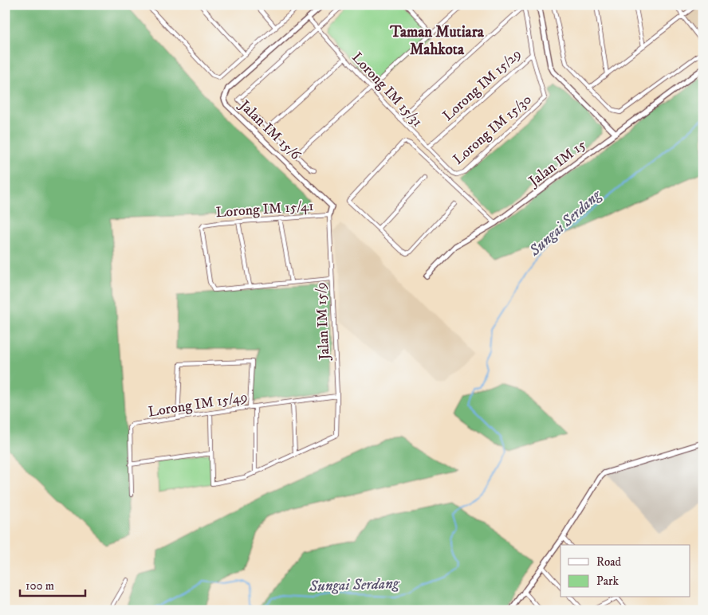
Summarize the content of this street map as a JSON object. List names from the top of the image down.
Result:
{
  "streets": {
    "street": [
      "Lorong IM 15/29",
      "Lorong IM 15/31",
      "Lorong IM 15/30",
      "Jalan IM 15/6",
      "Jalan IM 15",
      "Lorong IM 15/41",
      "Jalan IM 15/9",
      "Lorong IM 15/49"
    ]
  },
  "crossings": [
    ["Lorong IM 15/29", "Lorong IM 15/31"],
    ["Lorong IM 15/29", "Lorong IM 15/30"],
    ["Lorong IM 15/31", "Lorong IM 15/30"],
    ["Lorong IM 15/31", "Jalan IM 15/6"],
    ["Jalan IM 15/6", "Jalan IM 15/9"],
    ["Lorong IM 15/41", "Jalan IM 15/9"],
    ["Jalan IM 15/9", "Lorong IM 15/49"]
  ],
  "districts": ["Taman Mutiara Mahkota"],
  "water": ["Sungai Serdang"],
  "legend": ["Road", "Park"],
  "scale_bar": "100 m"
}
